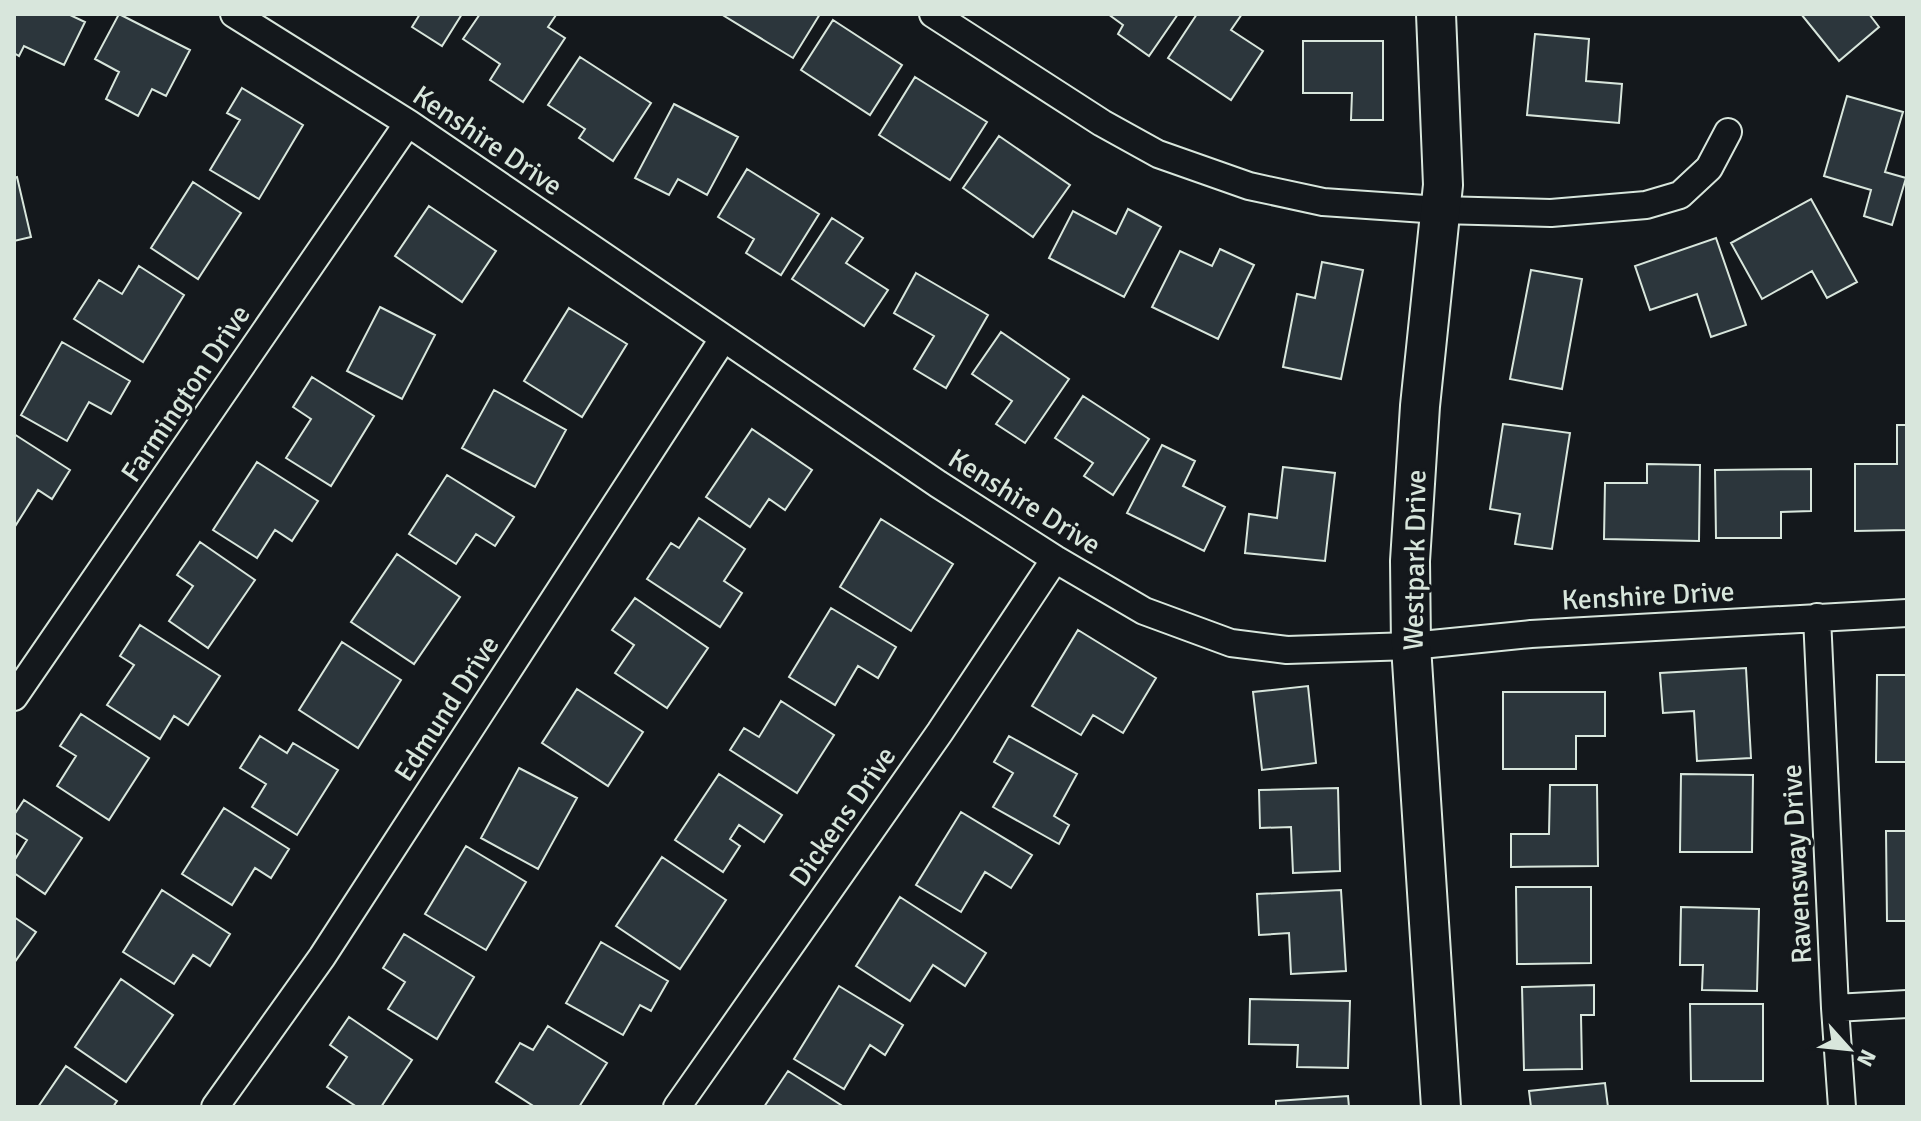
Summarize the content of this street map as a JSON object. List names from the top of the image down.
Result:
{
  "streets": {
    "street": [
      "Kenshire Drive",
      "Farmington Drive",
      "Westpark Drive",
      "Edmund Drive",
      "Dickens Drive",
      "Ravensway Drive"
    ]
  },
  "crossings": [
    ["Kenshire Drive", "Farmington Drive"],
    ["Kenshire Drive", "Westpark Drive"],
    ["Kenshire Drive", "Edmund Drive"],
    ["Kenshire Drive", "Dickens Drive"],
    ["Kenshire Drive", "Ravensway Drive"]
  ],
  "north": "bottom right"
}
